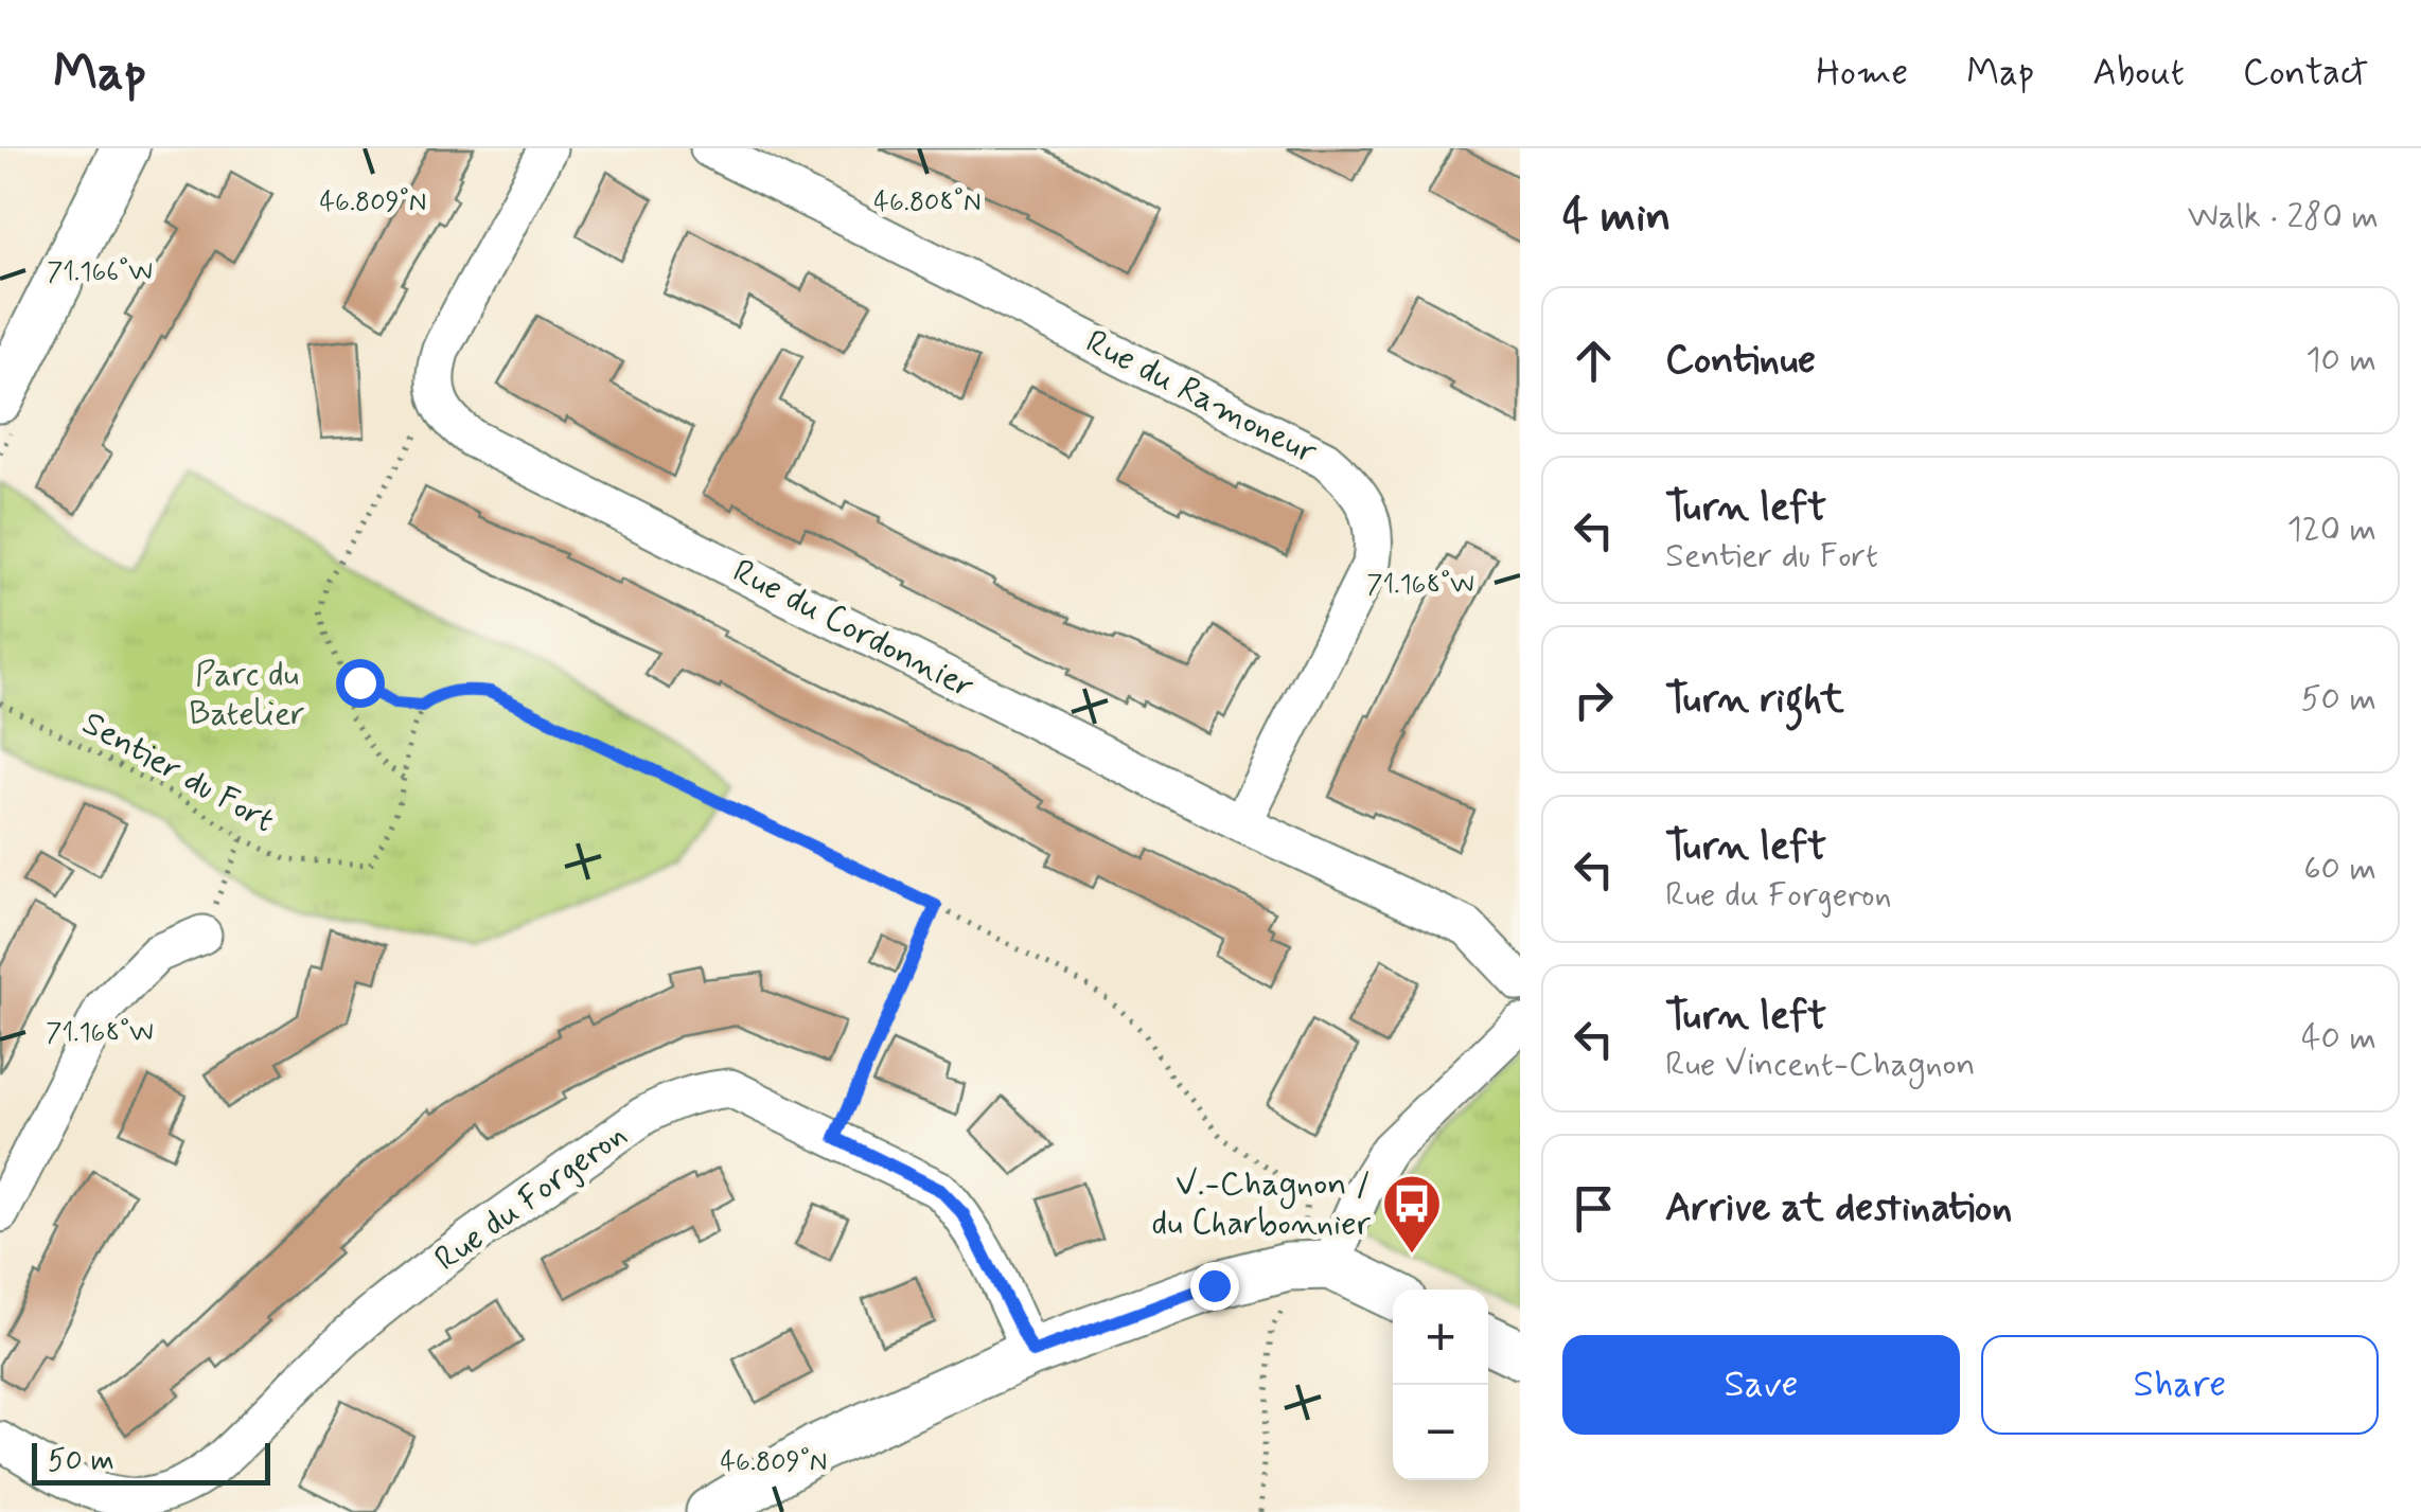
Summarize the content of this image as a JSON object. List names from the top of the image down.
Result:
{
  "streets": {
    "street": ["Rue du Ramoneur", "Rue du Cordonnier", "Rue du Forgeron"],
    "path": ["Sentier du Fort"]
  },
  "crossings": [
    ["Rue du Ramoneur", "Rue du Cordonnier"]
  ],
  "parks": ["Parc du Batelier"],
  "places": {
    "bus stop": ["V.-Chagnon / du Charbonnier"]
  },
  "scale_bar": "50 m",
  "page": {
    "header": "Map",
    "nav": [
      "Home",
      "Map",
      "About",
      "Contact"
    ],
    "heading": ["4 min", "Walk · 280 m"],
    "list": [
      ["Continue", "10 m"],
      ["Turn left", "Sentier du Fort", "120 m"],
      ["Turn right", "50 m"],
      ["Turn left", "Rue du Forgeron", "60 m"],
      ["Turn left", "Rue Vincent-Chagnon", "40 m"],
      "Arrive at destination"
    ],
    "map_buttons": ["+", "−"],
    "buttons": ["Save", "Share"],
    "scale": "50 m"
  },
  "coordinates": [
    "46.809°N",
    "46.808°N",
    "71.166°W",
    "71.168°W"
  ]
}
